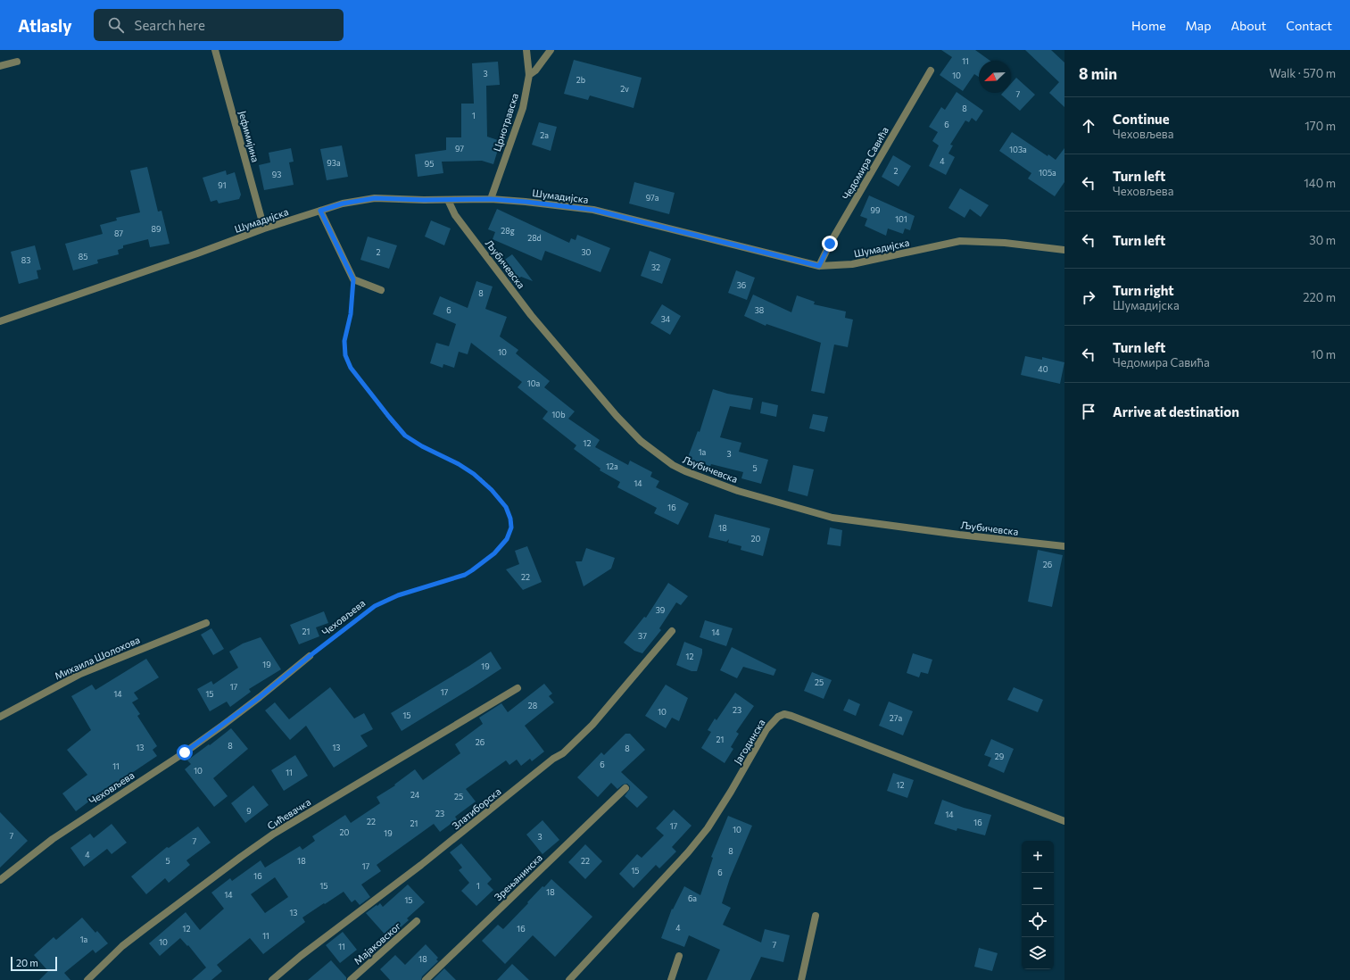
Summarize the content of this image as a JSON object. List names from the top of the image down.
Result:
{
  "streets": {
    "street": [
      "Црнотравска",
      "Јефимијина",
      "Чедомира Савића",
      "Шумадијска",
      "Љубичевска",
      "Чеховљева",
      "Михаила Шолохова",
      "Јагодинска",
      "Златиборска",
      "Сићевачка",
      "Зрењанинска",
      "Мајаковског"
    ]
  },
  "crossings": [
    ["Црнотравска", "Шумадијска"],
    ["Јефимијина", "Шумадијска"],
    ["Чедомира Савића", "Шумадијска"],
    ["Шумадијска", "Љубичевска"]
  ],
  "house_numbers": [
    "11",
    "3",
    "10",
    "2b",
    "2v",
    "7",
    "8",
    "1",
    "6",
    "2a",
    "97",
    "103a",
    "4",
    "93a",
    "95",
    "2",
    "105a",
    "93",
    "91",
    "97a",
    "99",
    "101",
    "89",
    "28g",
    "87",
    "28d",
    "2",
    "30",
    "85",
    "83",
    "32",
    "36",
    "8",
    "6",
    "38",
    "34",
    "10",
    "40",
    "10a",
    "10b",
    "12",
    "1a",
    "3",
    "12a",
    "5",
    "14",
    "16",
    "18",
    "20",
    "26",
    "22",
    "39",
    "21",
    "14",
    "37",
    "12",
    "19",
    "19",
    "25",
    "17",
    "17",
    "14",
    "15",
    "28",
    "23",
    "10",
    "15",
    "27a",
    "21",
    "26",
    "8",
    "13",
    "13",
    "8",
    "29",
    "6",
    "11",
    "10",
    "11",
    "12",
    "24",
    "25",
    "9",
    "23",
    "14",
    "22",
    "16",
    "21",
    "17",
    "10",
    "20",
    "19",
    "7",
    "3",
    "7",
    "8",
    "4",
    "5",
    "18",
    "22",
    "17",
    "15",
    "6",
    "16",
    "15",
    "1",
    "18",
    "14",
    "6a",
    "15",
    "13",
    "4",
    "12",
    "16",
    "11",
    "1a",
    "10",
    "7",
    "11",
    "18"
  ],
  "scale_bar": "20 m",
  "north": "bottom left",
  "page": {
    "header": "Atlasly",
    "search": "Search here",
    "nav": [
      "Home",
      "Map",
      "About",
      "Contact"
    ],
    "heading": ["8 min", "Walk · 570 m"],
    "list": [
      ["Continue", "Чеховљева", "170 m"],
      ["Turn left", "Чеховљева", "140 m"],
      ["Turn left", "30 m"],
      ["Turn right", "Шумадијска", "220 m"],
      ["Turn left", "Чедомира Савића", "10 m"],
      "Arrive at destination"
    ],
    "map_buttons": ["+", "−"],
    "scale": "20 m"
  }
}
